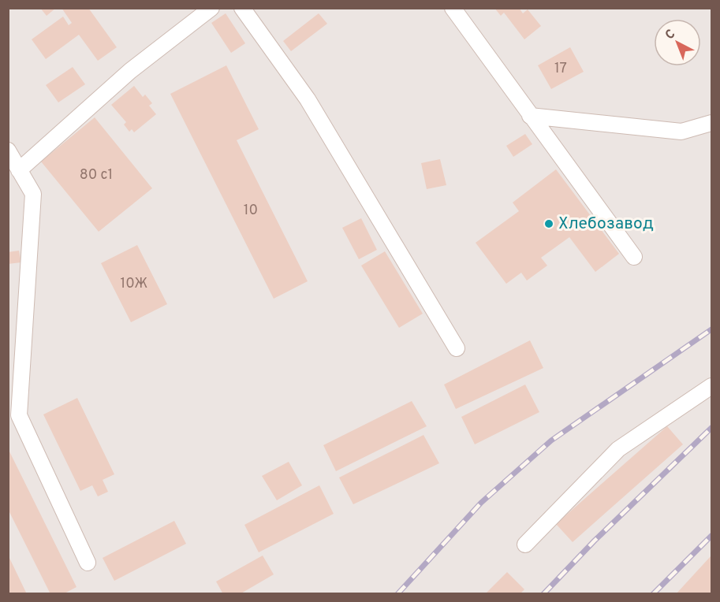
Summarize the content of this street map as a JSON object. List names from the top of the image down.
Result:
{
  "places": ["Хлебозавод"],
  "house_numbers": [
    "17",
    "80 с1",
    "10",
    "10Ж"
  ],
  "north": "top left"
}
